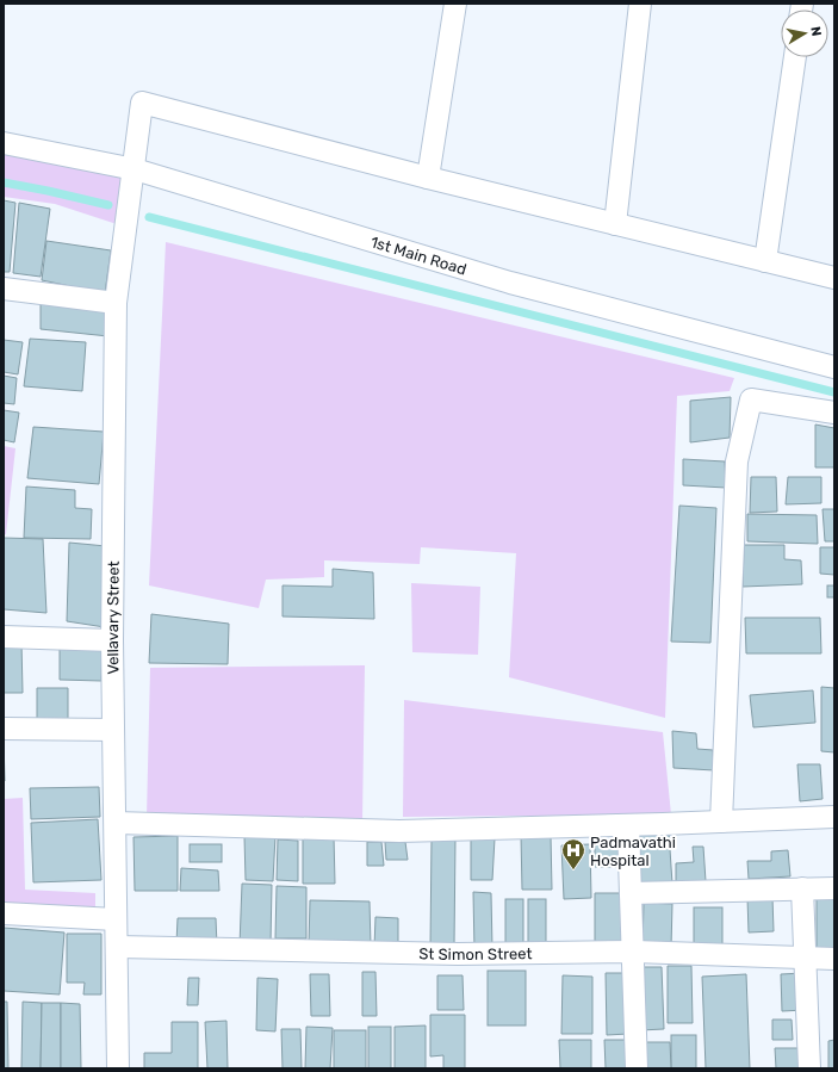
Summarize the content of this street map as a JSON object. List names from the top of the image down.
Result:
{
  "streets": {
    "street": ["1st Main Road", "Vellavary Street", "St Simon Street"]
  },
  "crossings": [
    ["1st Main Road", "Vellavary Street"],
    ["Vellavary Street", "St Simon Street"]
  ],
  "places": {
    "hospital": ["Padmavathi Hospital"]
  },
  "north": "right"
}
